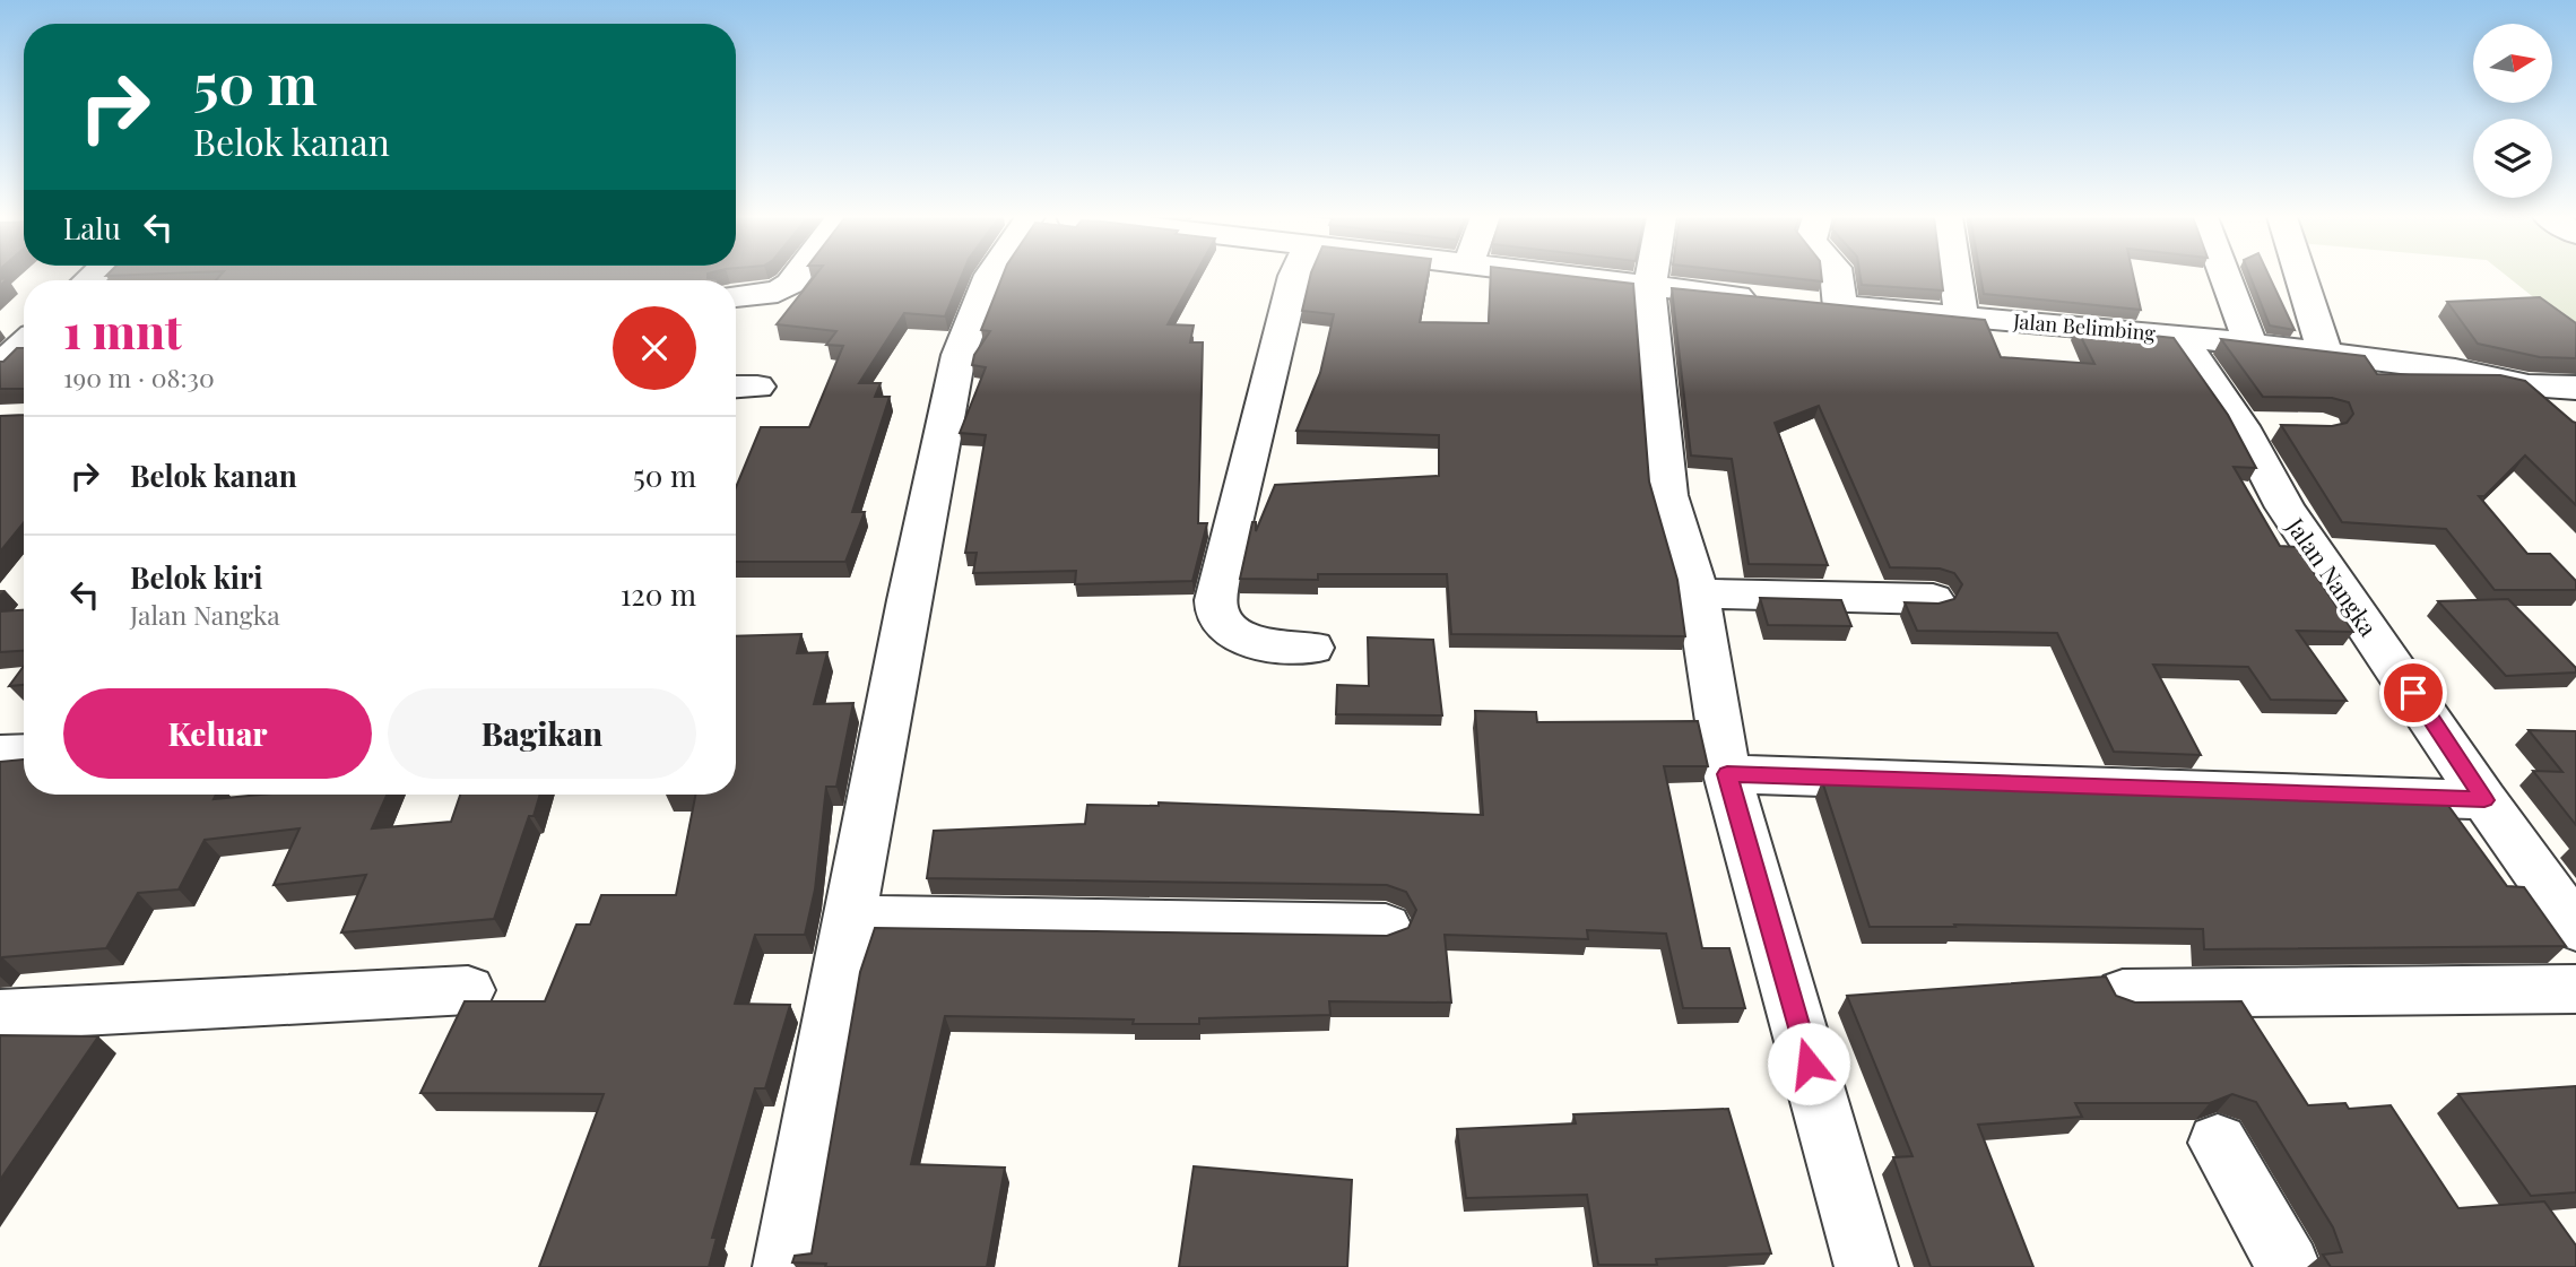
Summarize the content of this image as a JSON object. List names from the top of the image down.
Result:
{
  "streets": {
    "street": ["Jalan Belimbing", "Jalan Nangka"]
  },
  "crossings": [
    ["Jalan Belimbing", "Jalan Nangka"]
  ],
  "north": "right",
  "page": {
    "turn": ["50 m", "Belok kanan"],
    "then": "Lalu",
    "heading": ["1 mnt", "190 m · 08:30"],
    "list": [
      {
        "name": "Belok kanan",
        "value": "50 m"
      },
      {
        "name": "Belok kiri",
        "note": "Jalan Nangka",
        "value": "120 m"
      }
    ],
    "buttons": ["Keluar", "Bagikan"]
  }
}
